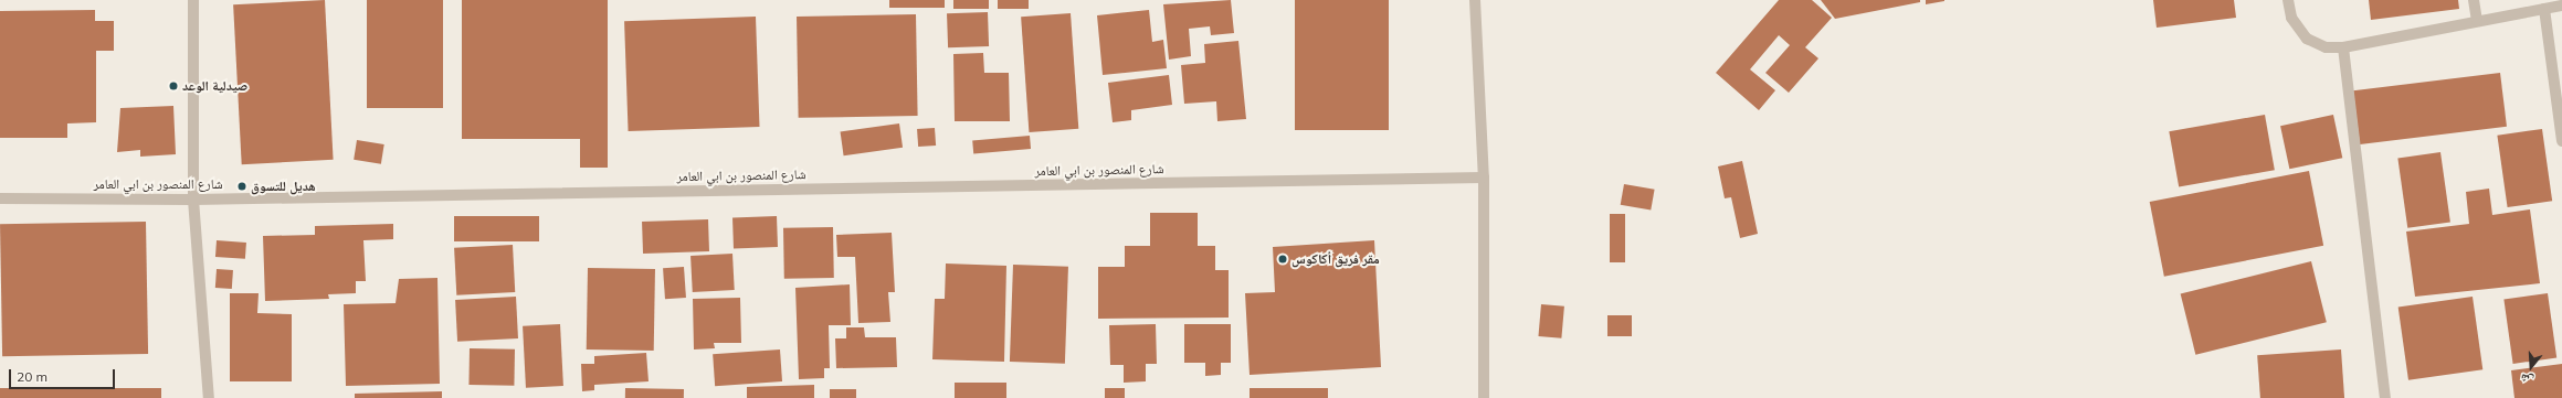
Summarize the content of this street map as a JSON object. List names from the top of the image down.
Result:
{
  "streets": {
    "street": ["شارع المنصور بن ابي العامر"]
  },
  "places": ["صيدلية الوعد", "هديل للتسوق", "مقر فريق أكاكوس"],
  "scale_bar": "20 m",
  "north": "bottom"
}
